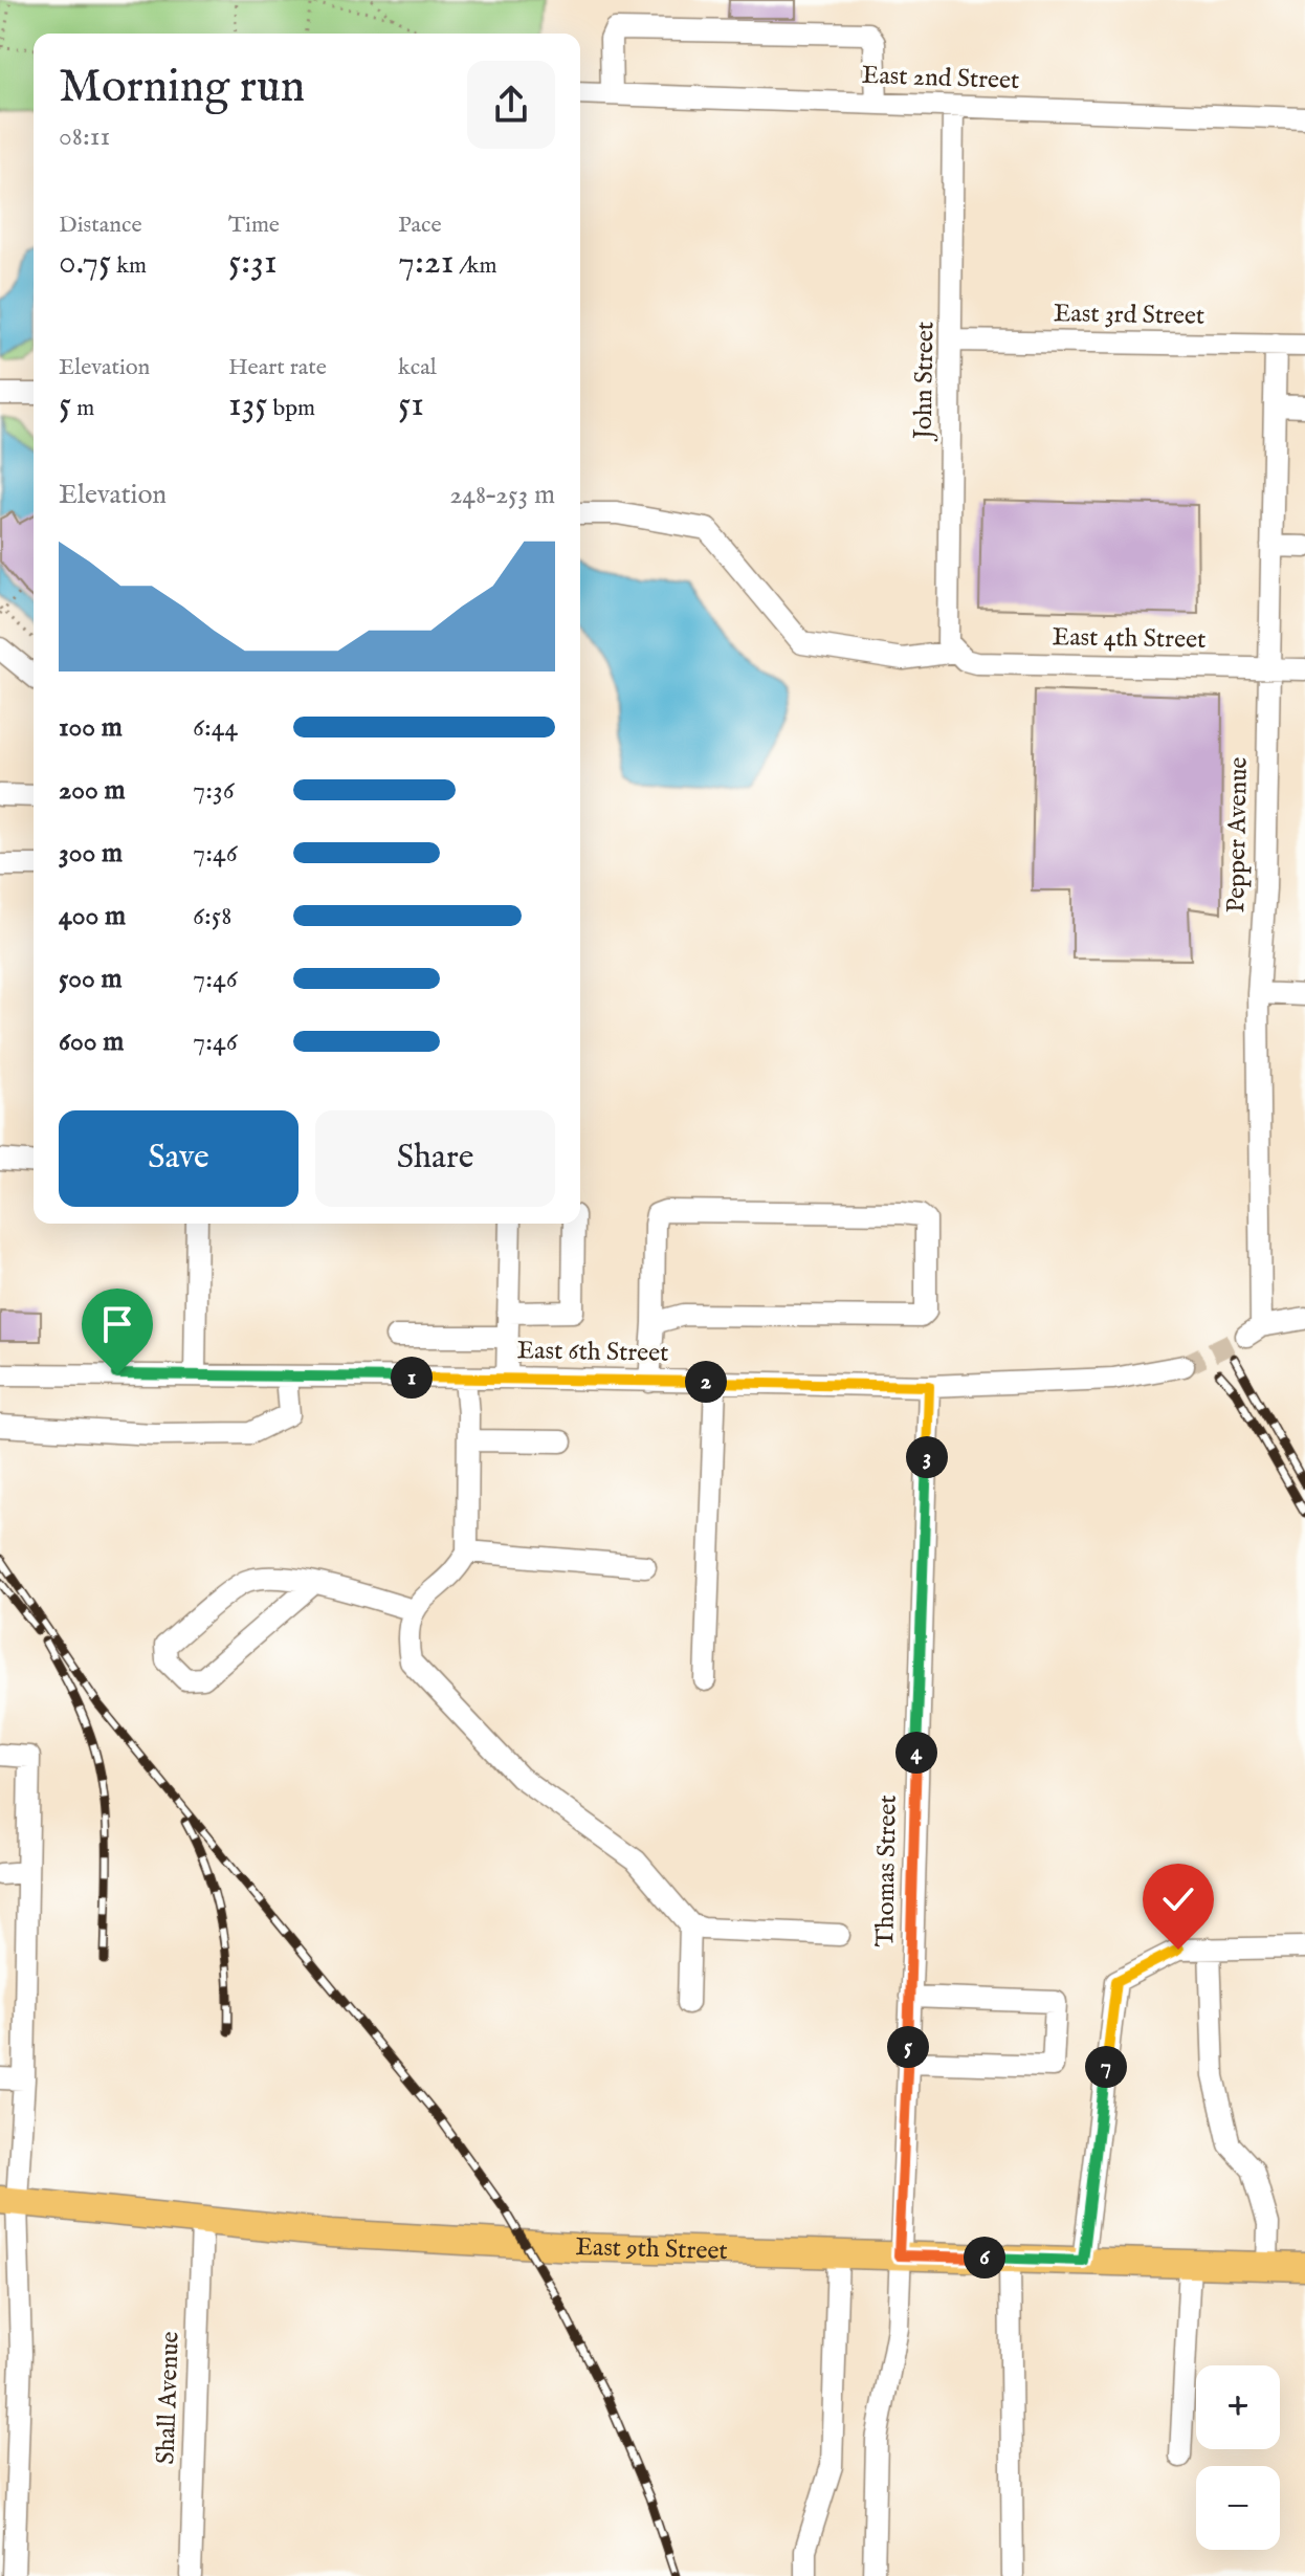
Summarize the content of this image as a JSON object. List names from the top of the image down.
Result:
{
  "streets": {
    "main road": ["East 9th Street"],
    "street": [
      "East 2nd Street",
      "East 3rd Street",
      "John Street",
      "East 4th Street",
      "Pepper Avenue",
      "East 6th Street",
      "Thomas Street",
      "Shall Avenue"
    ]
  },
  "crossings": [
    ["East 2nd Street", "John Street"],
    ["East 3rd Street", "John Street"],
    ["East 3rd Street", "Pepper Avenue"],
    ["John Street", "East 4th Street"],
    ["East 4th Street", "Pepper Avenue"],
    ["East 6th Street", "Thomas Street"],
    ["Thomas Street", "East 9th Street"],
    ["East 9th Street", "Shall Avenue"]
  ],
  "page": {
    "heading": ["Morning run", "08:11"],
    "stats": [
      ["Distance", "0.75 km"],
      ["Time", "5:31"],
      ["Pace", "7:21 /km"],
      ["Elevation", "5 m"],
      ["Heart rate", "135 bpm"],
      ["kcal", "51"]
    ],
    "chart": ["Elevation", "248–253 m"],
    "list": [
      {
        "name": "100 m",
        "note": "6:44"
      },
      {
        "name": "200 m",
        "note": "7:36"
      },
      {
        "name": "300 m",
        "note": "7:46"
      },
      {
        "name": "400 m",
        "note": "6:58"
      },
      {
        "name": "500 m",
        "note": "7:46"
      },
      {
        "name": "600 m",
        "note": "7:46"
      }
    ],
    "buttons": ["Save", "Share"],
    "pins": [
      "1",
      "2",
      "3",
      "4",
      "5",
      "7",
      "6"
    ],
    "map_buttons": ["+", "−"]
  }
}
